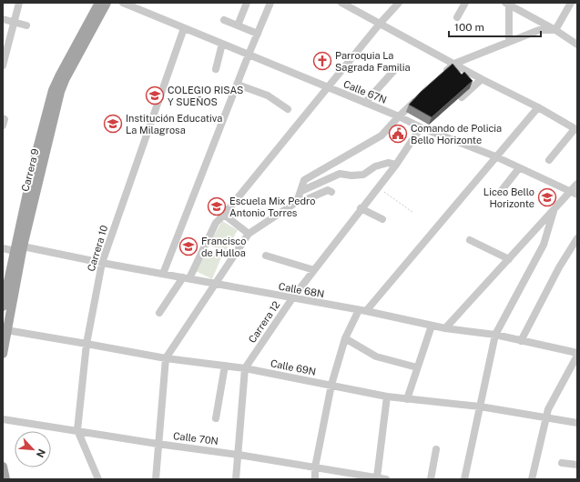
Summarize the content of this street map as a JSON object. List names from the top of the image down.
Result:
{
  "streets": {
    "main road": ["Carrera 9"],
    "street": [
      "Calle 67N",
      "Carrera 10",
      "Calle 68N",
      "Carrera 12",
      "Calle 69N",
      "Calle 70N"
    ]
  },
  "crossings": [
    ["Calle 67N", "Carrera 10"],
    ["Calle 67N", "Carrera 12"],
    ["Carrera 9", "Calle 68N"],
    ["Carrera 9", "Calle 69N"],
    ["Carrera 10", "Calle 68N"],
    ["Carrera 10", "Calle 69N"],
    ["Carrera 10", "Calle 70N"],
    ["Calle 68N", "Carrera 12"],
    ["Carrera 12", "Calle 69N"],
    ["Carrera 12", "Calle 70N"]
  ],
  "places": {
    "church": ["Parroquia La Sagrada Familia"],
    "school or university": [
      "COLEGIO RISAS Y SUEÑOS",
      "Institución Educativa La Milagrosa",
      "Liceo Bello Horizonte",
      "Escuela Mix Pedro Antonio Torres",
      "Francisco de Hulloa"
    ],
    "public building": ["Comando de Policia Bello Horizonte"]
  },
  "scale_bar": "100 m",
  "north": "bottom right"
}
